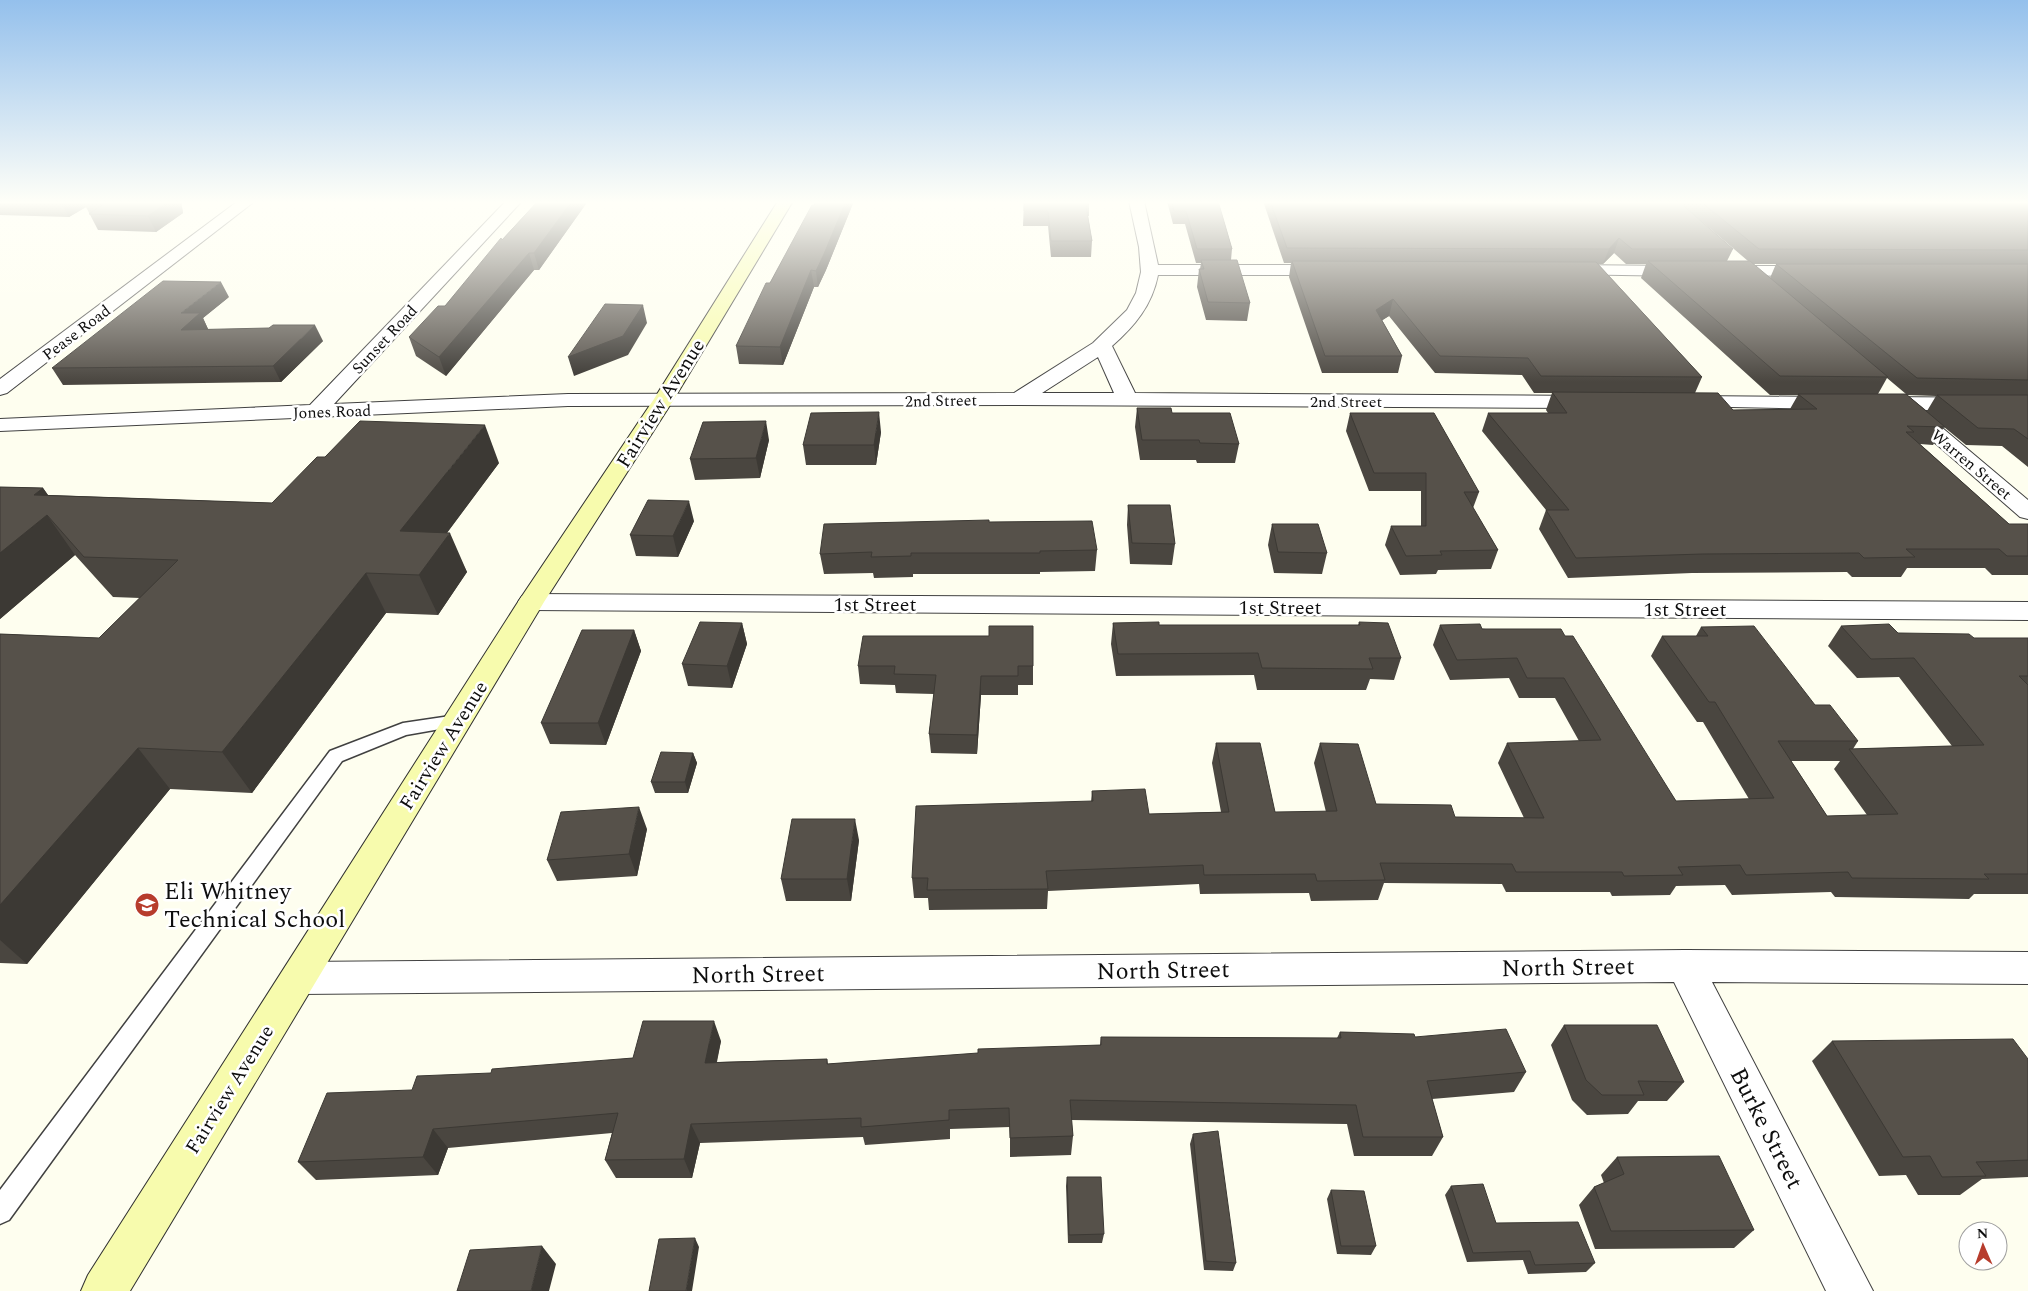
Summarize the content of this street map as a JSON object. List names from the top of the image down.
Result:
{
  "streets": {
    "street": [
      "Pease Road",
      "Sunset Road",
      "2nd Street",
      "Fairview Avenue",
      "Jones Road",
      "Warren Street",
      "1st Street",
      "North Street",
      "Burke Street"
    ]
  },
  "crossings": [
    ["Sunset Road", "Jones Road"],
    ["2nd Street", "Fairview Avenue"],
    ["2nd Street", "Jones Road"],
    ["Fairview Avenue", "Jones Road"],
    ["Fairview Avenue", "1st Street"],
    ["Fairview Avenue", "North Street"],
    ["North Street", "Burke Street"]
  ],
  "places": {
    "school or university": ["Eli Whitney Technical School"]
  },
  "north": "top"
}
